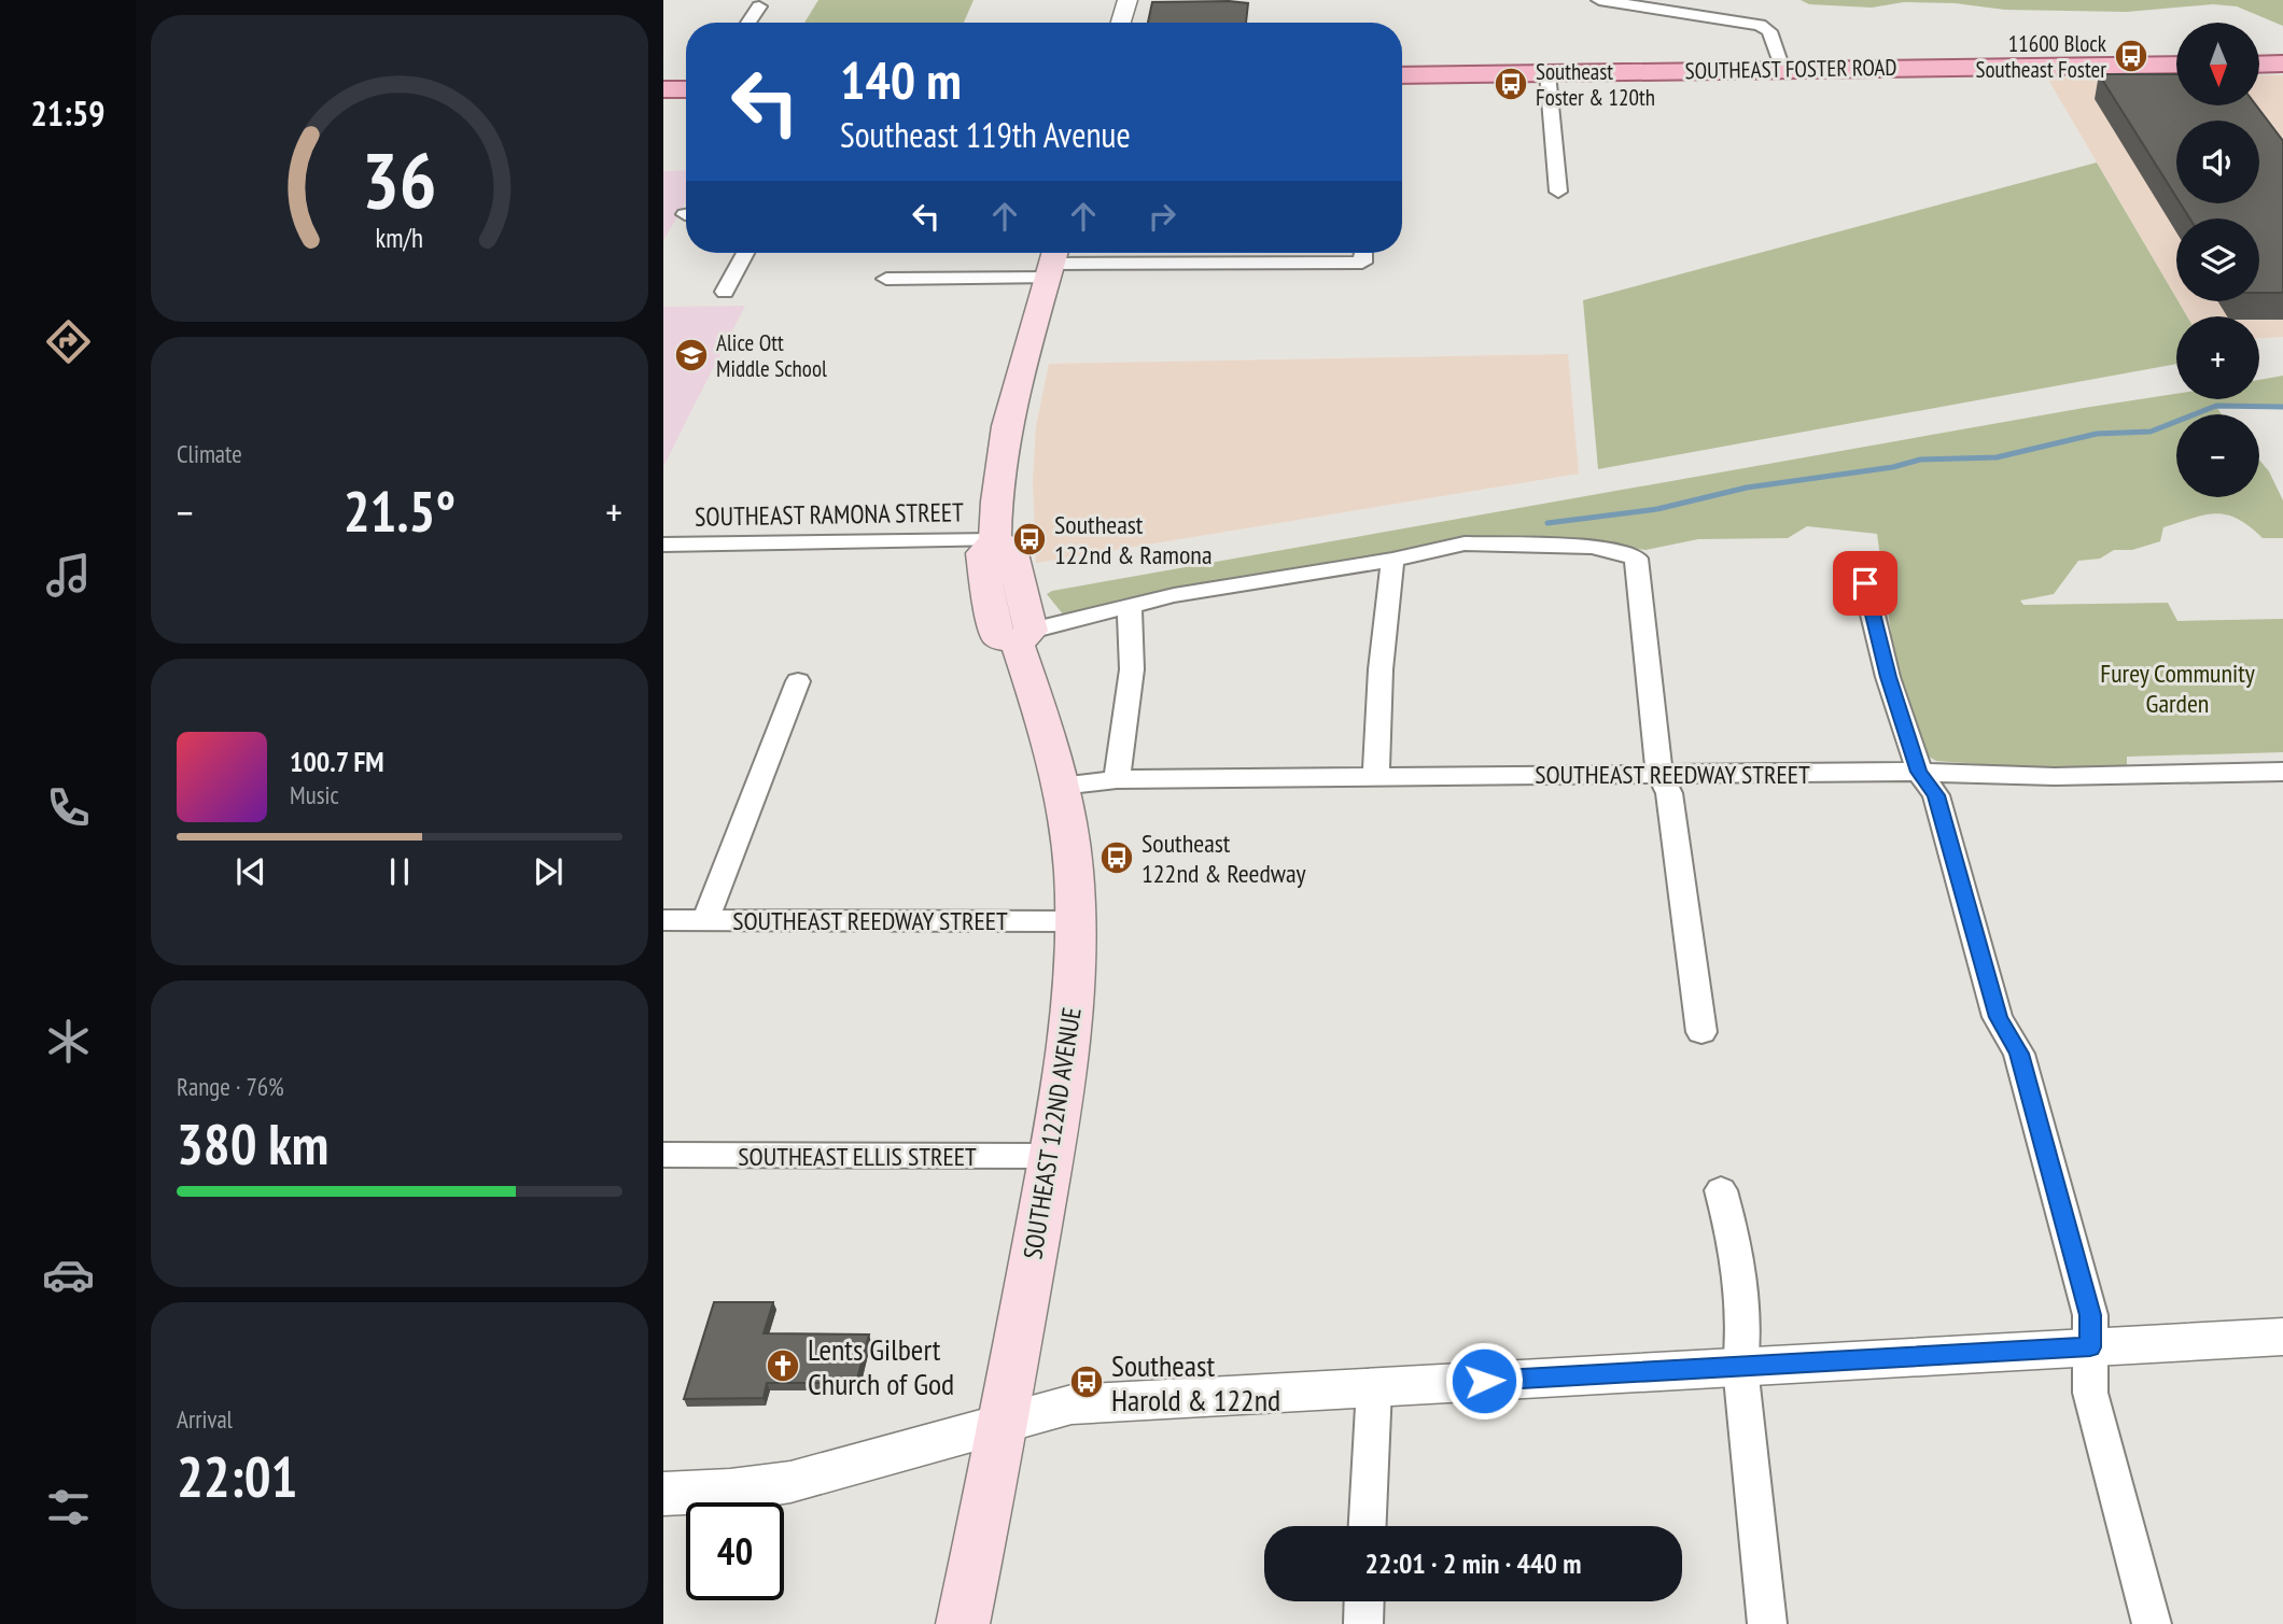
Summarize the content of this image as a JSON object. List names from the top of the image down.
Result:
{
  "streets": {
    "main road": ["SOUTHEAST FOSTER ROAD", "SOUTHEAST 122ND AVENUE"],
    "street": ["SOUTHEAST RAMONA STREET", "SOUTHEAST REEDWAY STREET", "SOUTHEAST ELLIS STREET"]
  },
  "crossings": [
    ["SOUTHEAST RAMONA STREET", "SOUTHEAST 122ND AVENUE"],
    ["SOUTHEAST REEDWAY STREET", "SOUTHEAST 122ND AVENUE"],
    ["SOUTHEAST 122ND AVENUE", "SOUTHEAST ELLIS STREET"]
  ],
  "parks": ["Furey Community Garden"],
  "places": {
    "bus stop": [
      "11600 Block Southeast Foster",
      "Southeast Foster & 120th",
      "Southeast 122nd & Ramona",
      "Southeast 122nd & Reedway",
      "Southeast Harold & 122nd"
    ],
    "school or university": ["Alice Ott Middle School"],
    "church": ["Lents Gilbert Church of God"]
  },
  "north": "bottom",
  "page": {
    "tabs": "21:59",
    "map_buttons": ["+", "−"],
    "turn": ["140 m", "Southeast 119th Avenue"],
    "tile": [
      "Climate",
      ["Range · 76%", "380 km"],
      ["Arrival", "22:01"]
    ],
    "heat": ["−", "21.5°", "+"],
    "song": ["100.7 FM", "Music"],
    "limit": "40",
    "trip": "22:01 · 2 min · 440 m",
    "gauge": ["36", "km/h"]
  }
}
